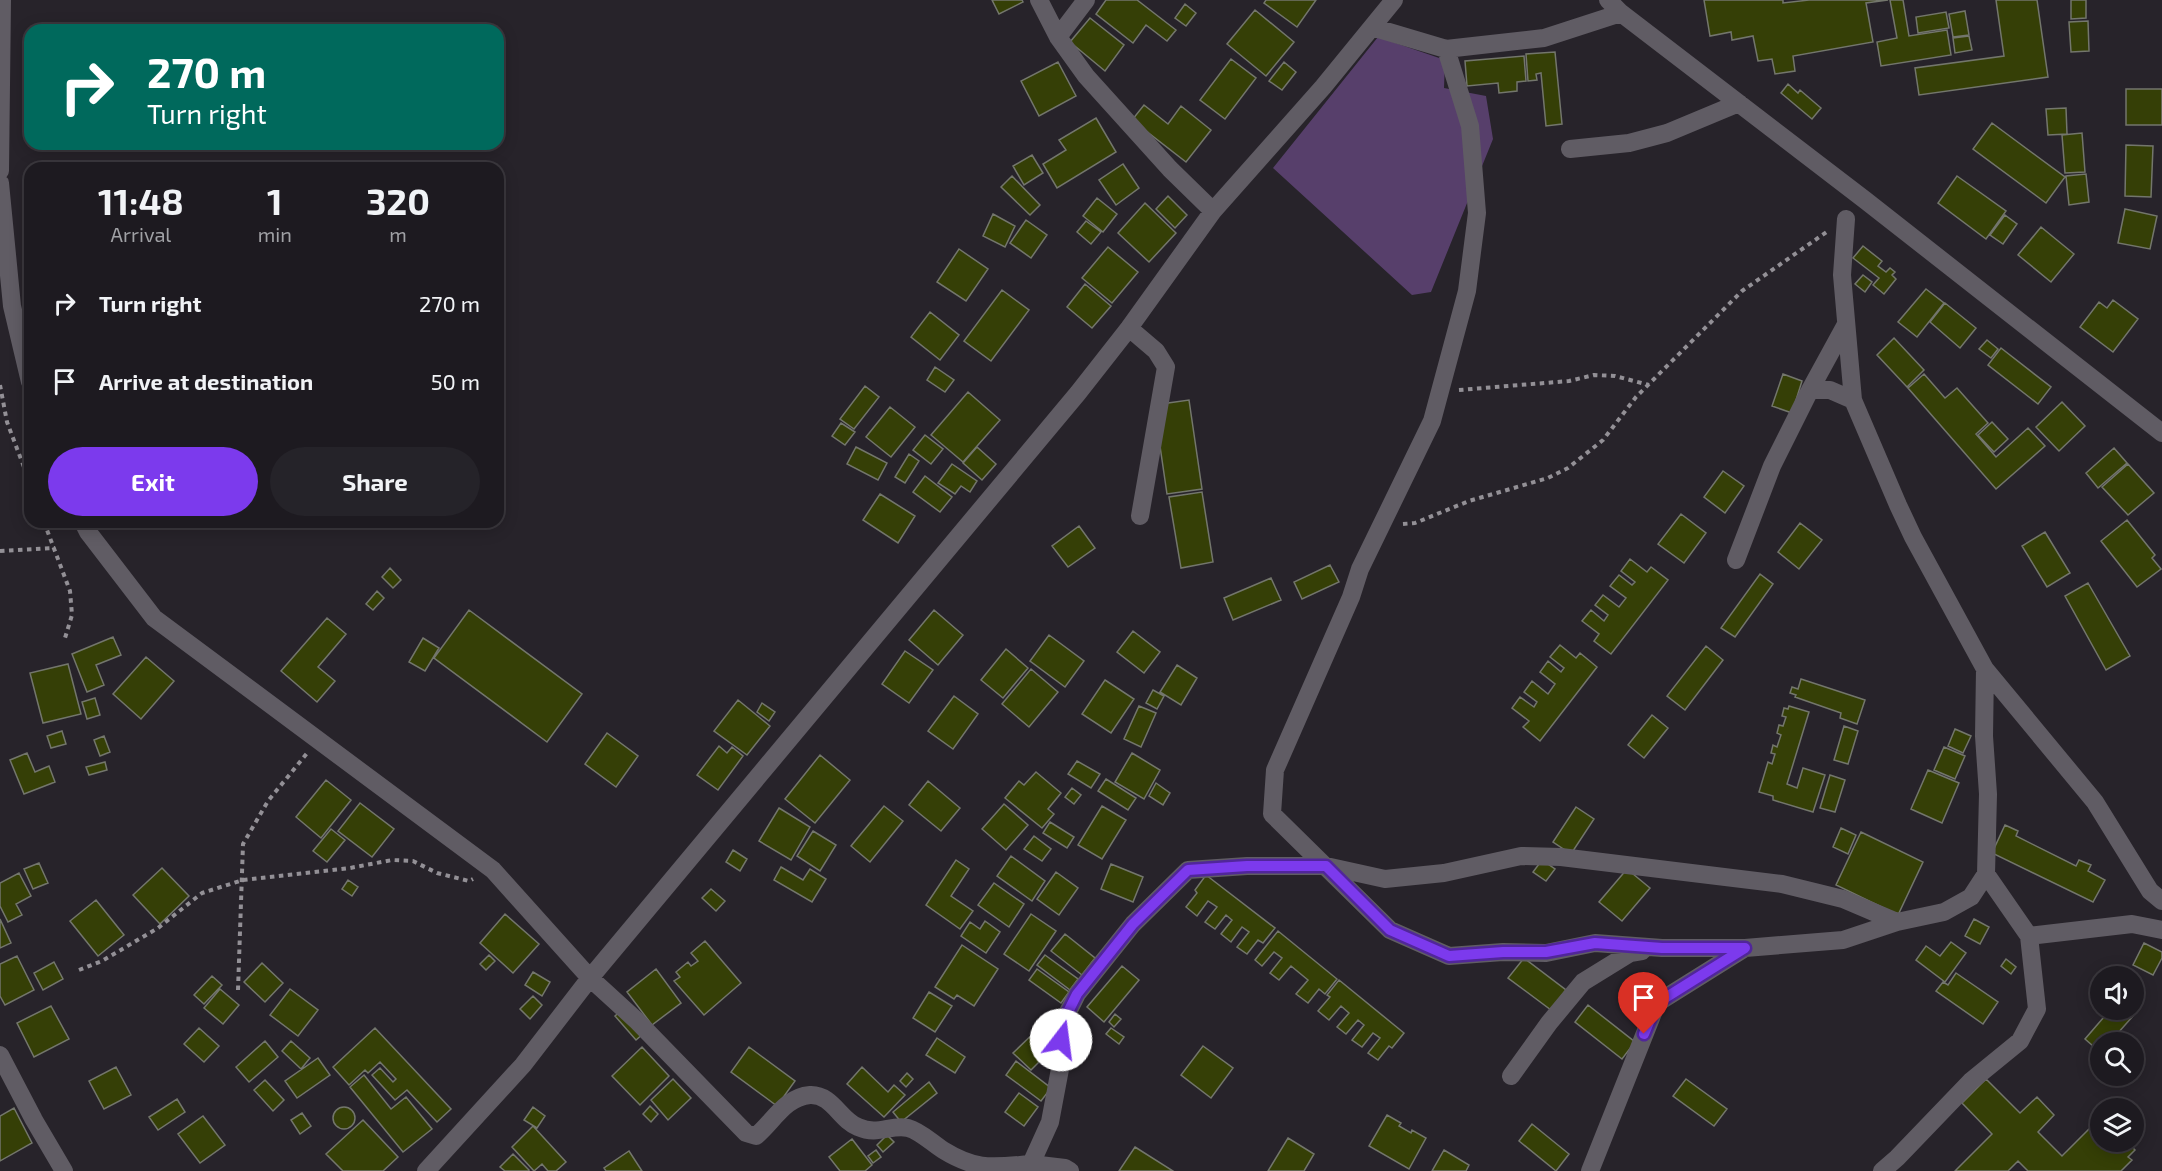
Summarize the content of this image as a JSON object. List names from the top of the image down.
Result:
{
  "page": {
    "turn": ["270 m", "Turn right"],
    "eta": [
      "11:48",
      "Arrival",
      "1",
      "min",
      "320",
      "m"
    ],
    "list": [
      {
        "name": "Turn right",
        "value": "270 m"
      },
      {
        "name": "Arrive at destination",
        "value": "50 m"
      }
    ],
    "buttons": ["Exit", "Share"]
  }
}
